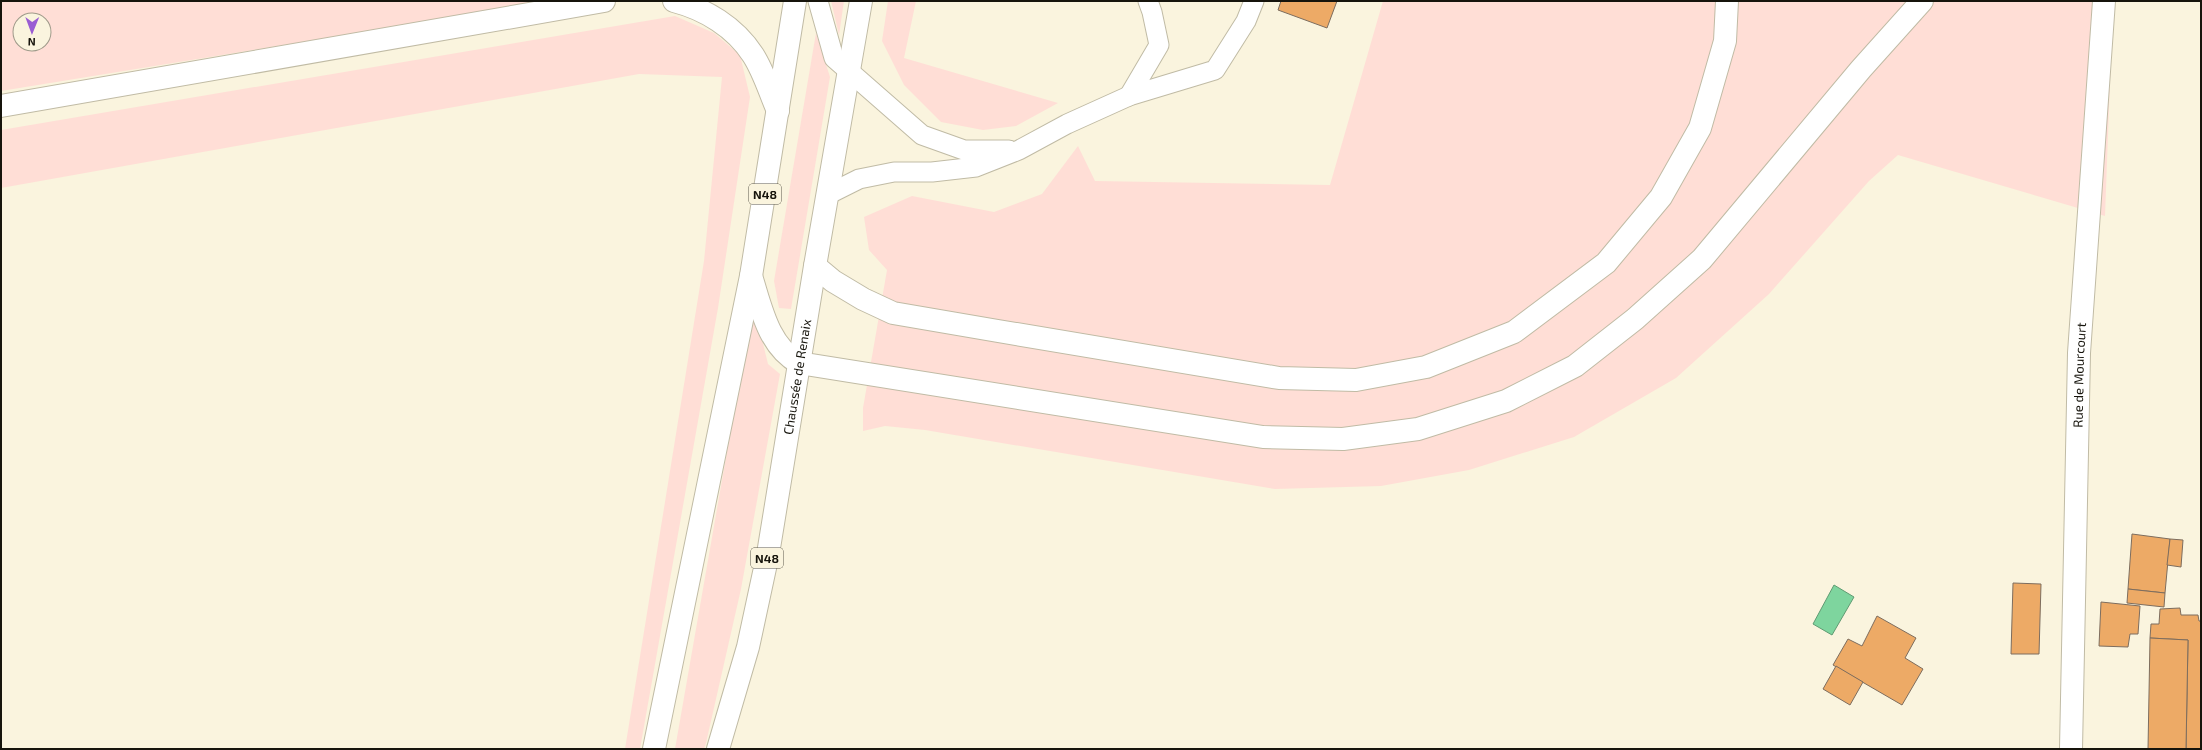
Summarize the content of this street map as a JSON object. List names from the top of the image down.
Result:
{
  "streets": {
    "main road": ["N48", "Rue de Mourcourt", "Chaussée de Renaix"]
  },
  "north": "bottom"
}
